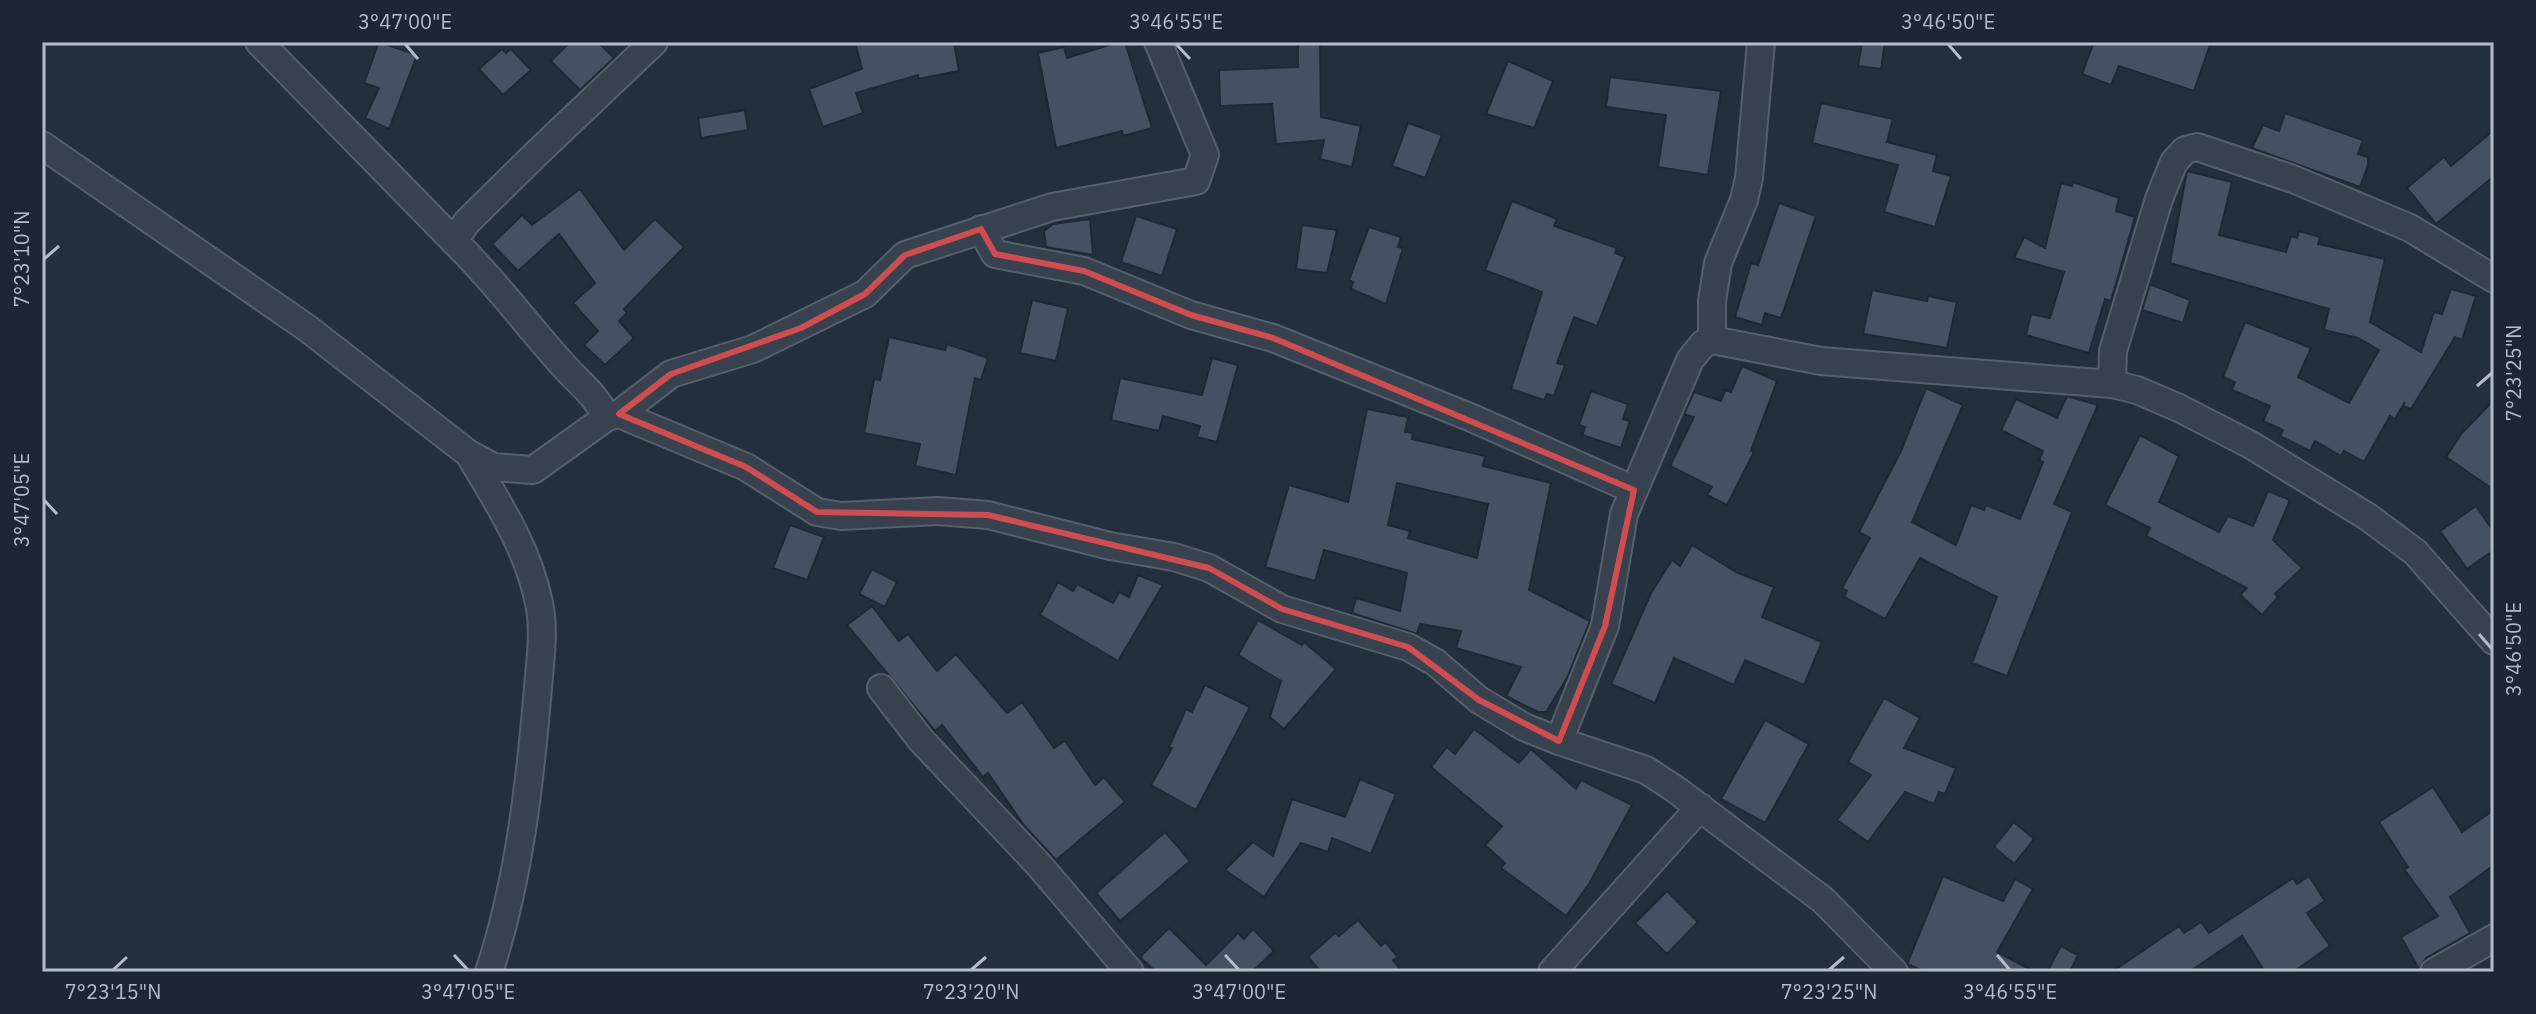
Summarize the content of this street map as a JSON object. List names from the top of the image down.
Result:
{
  "coordinates": [
    "3°47'00\"E",
    "3°46'55\"E",
    "3°46'50\"E",
    "7°23'10\"N",
    "7°23'25\"N",
    "3°47'05\"E",
    "7°23'15\"N",
    "7°23'20\"N"
  ]
}
